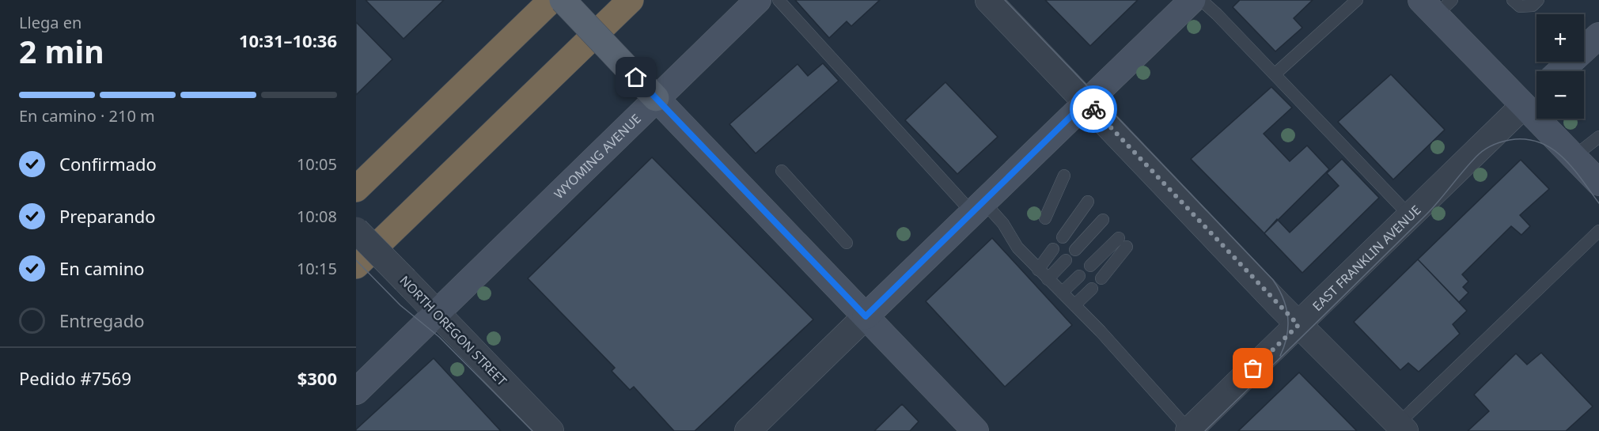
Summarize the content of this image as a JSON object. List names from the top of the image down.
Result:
{
  "streets": {
    "main road": ["WYOMING AVENUE", "EAST FRANKLIN AVENUE"],
    "street": ["NORTH OREGON STREET"]
  },
  "crossings": [
    ["WYOMING AVENUE", "NORTH OREGON STREET"]
  ],
  "page": {
    "heading": ["2 min", "Llega en", "10:31–10:36"],
    "panel": ["Pedido #7569", "$300"],
    "map_buttons": ["+", "−"],
    "bar": "En camino · 210 m",
    "list": [
      ["Confirmado", "10:05"],
      ["Preparando", "10:08"],
      ["En camino", "10:15"],
      "Entregado"
    ]
  }
}
